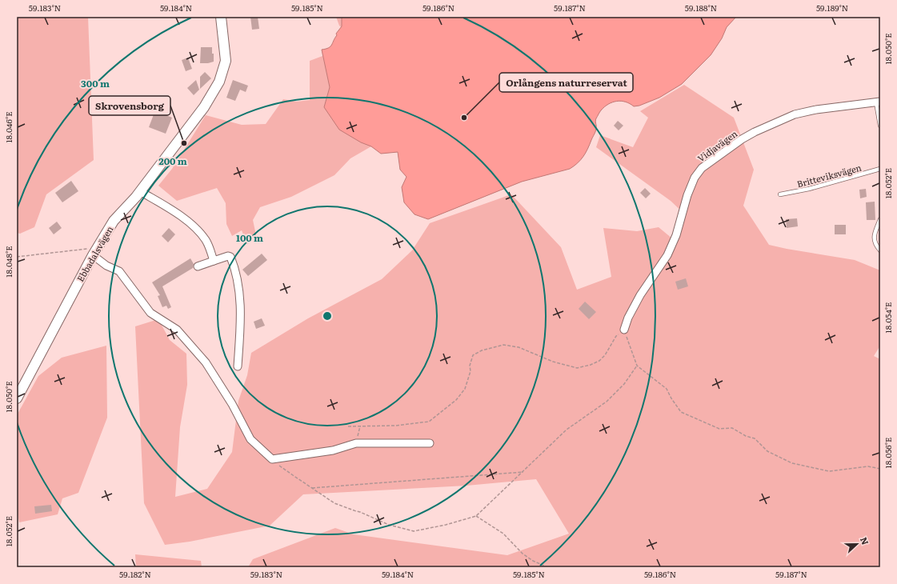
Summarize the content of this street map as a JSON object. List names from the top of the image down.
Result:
{
  "streets": {
    "street": ["Vidjavägen", "Ebbadalsvägen"],
    "lane": ["Britteviksvägen"]
  },
  "places": ["Orlångens naturreservat", "Skrovensborg"],
  "north": "right",
  "coordinates": [
    "59.183°N",
    "59.184°N",
    "59.185°N",
    "59.186°N",
    "59.187°N",
    "59.188°N",
    "59.189°N",
    "18.050°E",
    "18.046°E",
    "18.052°E",
    "18.048°E",
    "18.054°E",
    "18.056°E",
    "59.182°N"
  ],
  "rings": ["300 m", "200 m", "100 m"]
}
